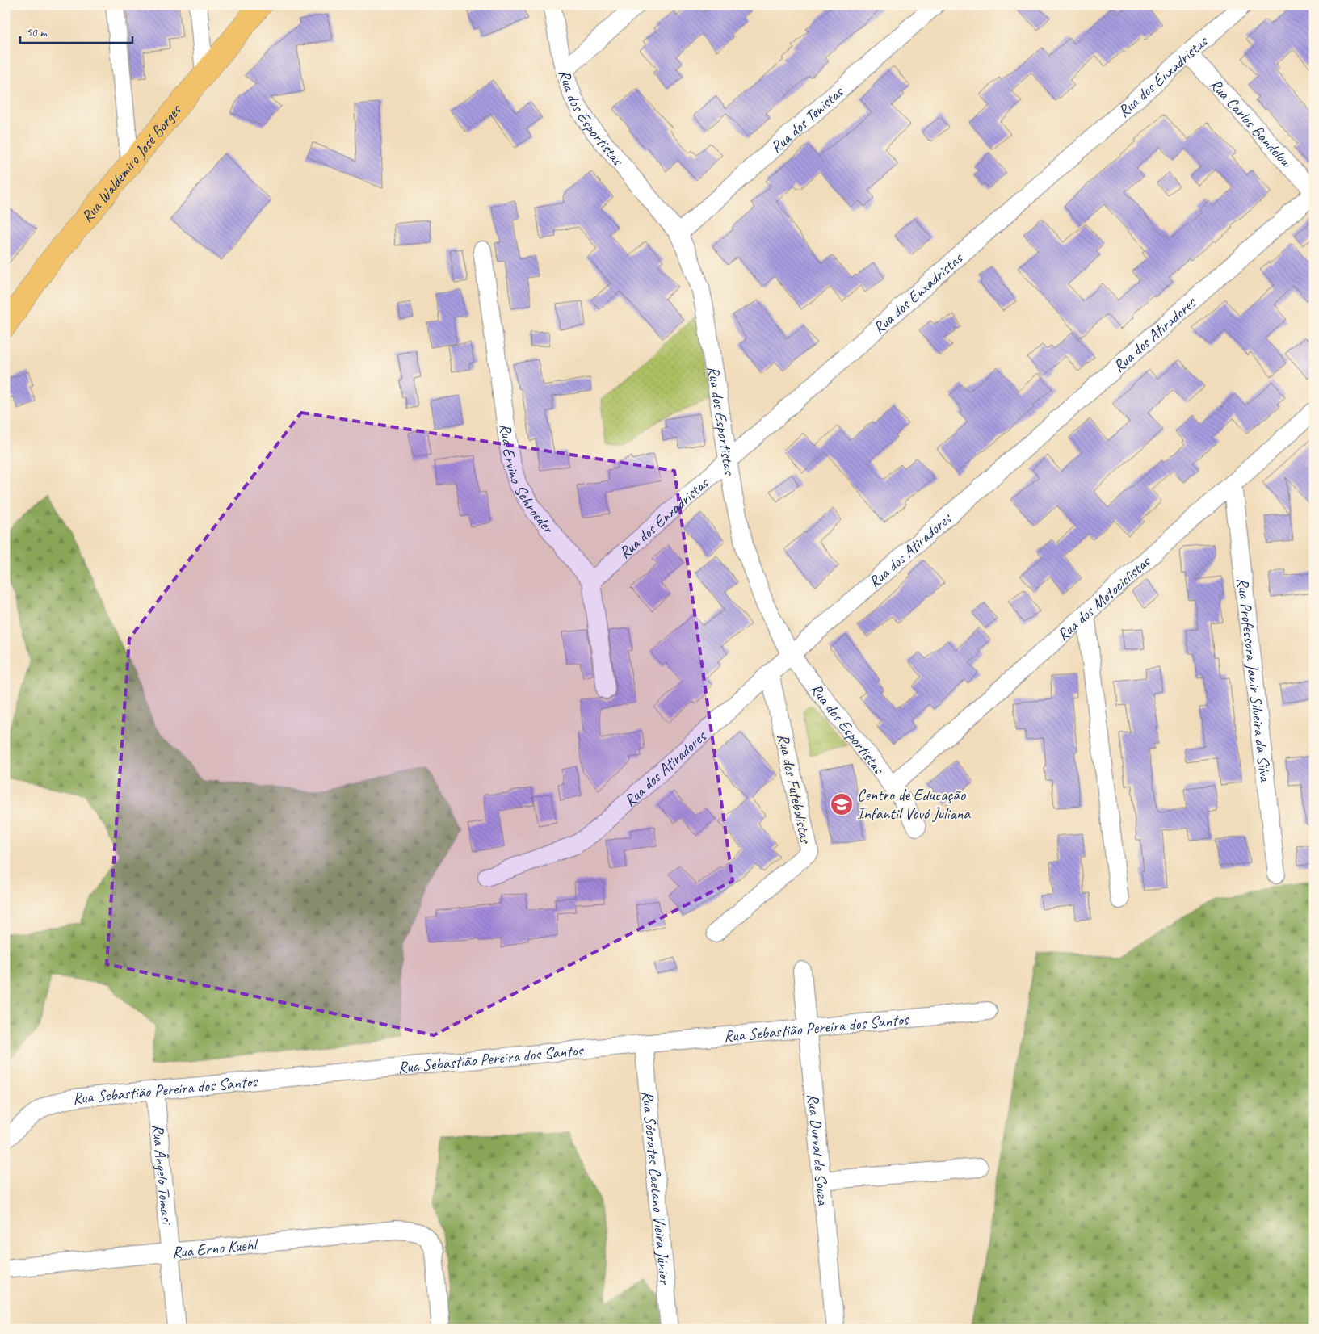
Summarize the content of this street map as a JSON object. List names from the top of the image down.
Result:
{
  "streets": {
    "main road": ["Rua Waldemiro José Borges"],
    "street": [
      "Rua dos Enxadristas",
      "Rua dos Esportistas",
      "Rua dos Tenistas",
      "Rua Carlos Bandelow",
      "Rua dos Atiradores",
      "Rua Ervino Schroeder",
      "Rua dos Motociclistas",
      "Rua Professora Janir Silveira da Silva",
      "Rua dos Futebolistas",
      "Rua Sebastião Pereira dos Santos",
      "Rua Durval de Souza",
      "Rua Ângelo Tomasi",
      "Rua Sócrates Caetano Vieira Júnior",
      "Rua Erno Kuehl"
    ]
  },
  "crossings": [
    ["Rua dos Enxadristas", "Rua dos Esportistas"],
    ["Rua dos Enxadristas", "Rua Carlos Bandelow"],
    ["Rua dos Enxadristas", "Rua Ervino Schroeder"],
    ["Rua dos Esportistas", "Rua dos Tenistas"],
    ["Rua dos Esportistas", "Rua dos Atiradores"],
    ["Rua dos Esportistas", "Rua dos Motociclistas"],
    ["Rua Carlos Bandelow", "Rua dos Atiradores"],
    ["Rua dos Atiradores", "Rua dos Futebolistas"],
    ["Rua dos Motociclistas", "Rua Professora Janir Silveira da Silva"],
    ["Rua Sebastião Pereira dos Santos", "Rua Durval de Souza"],
    ["Rua Sebastião Pereira dos Santos", "Rua Ângelo Tomasi"],
    ["Rua Sebastião Pereira dos Santos", "Rua Sócrates Caetano Vieira Júnior"],
    ["Rua Ângelo Tomasi", "Rua Erno Kuehl"]
  ],
  "places": {
    "school or university": ["Centro de Educação Infantil Vovó Juliana"]
  },
  "scale_bar": "50 m"
}
